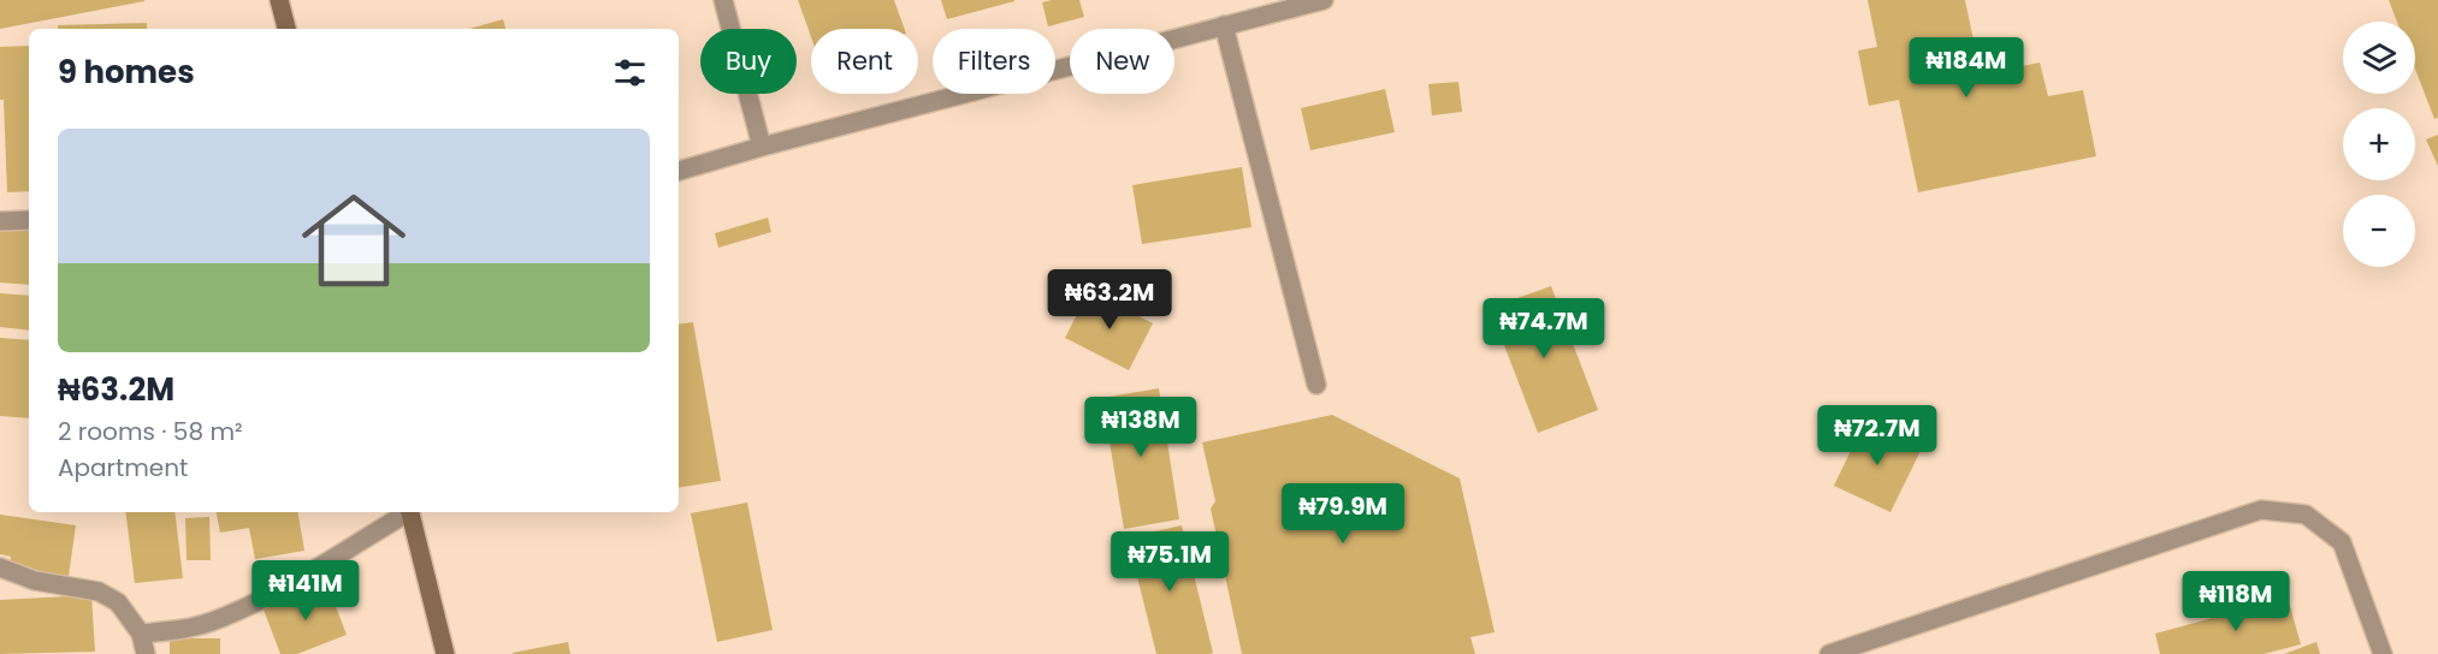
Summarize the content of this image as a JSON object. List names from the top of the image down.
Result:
{
  "page": {
    "map_buttons": ["+", "−"],
    "chip": [
      "Buy",
      "Rent",
      "Filters",
      "New"
    ],
    "heading": "9 homes",
    "price": [
      "₦184M",
      "₦63.2M",
      "₦74.7M",
      "₦138M",
      "₦72.7M",
      "₦79.9M",
      "₦75.1M",
      "₦141M",
      "₦118M"
    ],
    "list": [
      {
        "name": "₦63.2M",
        "note": "2 rooms · 58 m² · Apartment"
      }
    ]
  }
}
